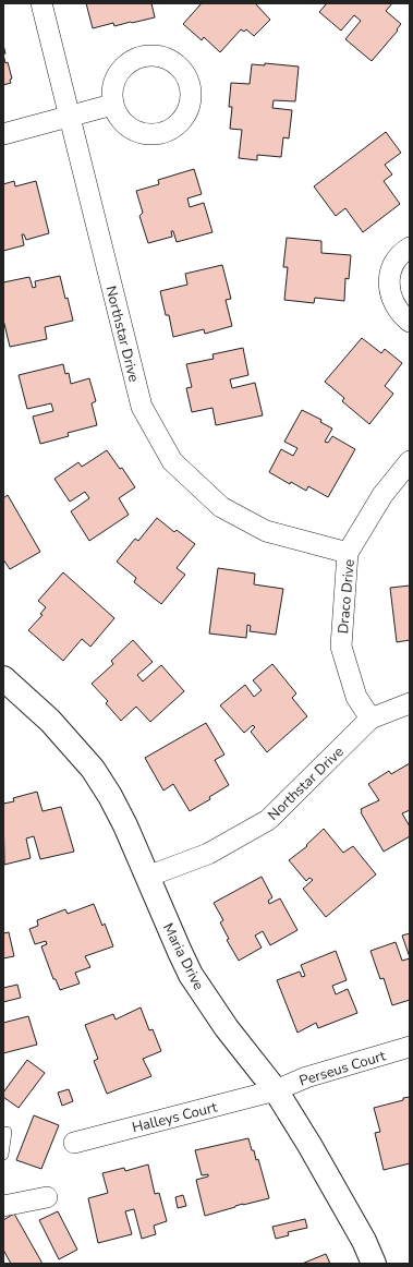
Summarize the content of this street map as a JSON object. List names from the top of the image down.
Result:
{
  "streets": {
    "street": [
      "Northstar Drive",
      "Draco Drive",
      "Maria Drive",
      "Perseus Court",
      "Halleys Court"
    ]
  },
  "crossings": [
    ["Northstar Drive", "Draco Drive"],
    ["Northstar Drive", "Maria Drive"],
    ["Maria Drive", "Perseus Court"],
    ["Maria Drive", "Halleys Court"],
    ["Perseus Court", "Halleys Court"]
  ]
}
